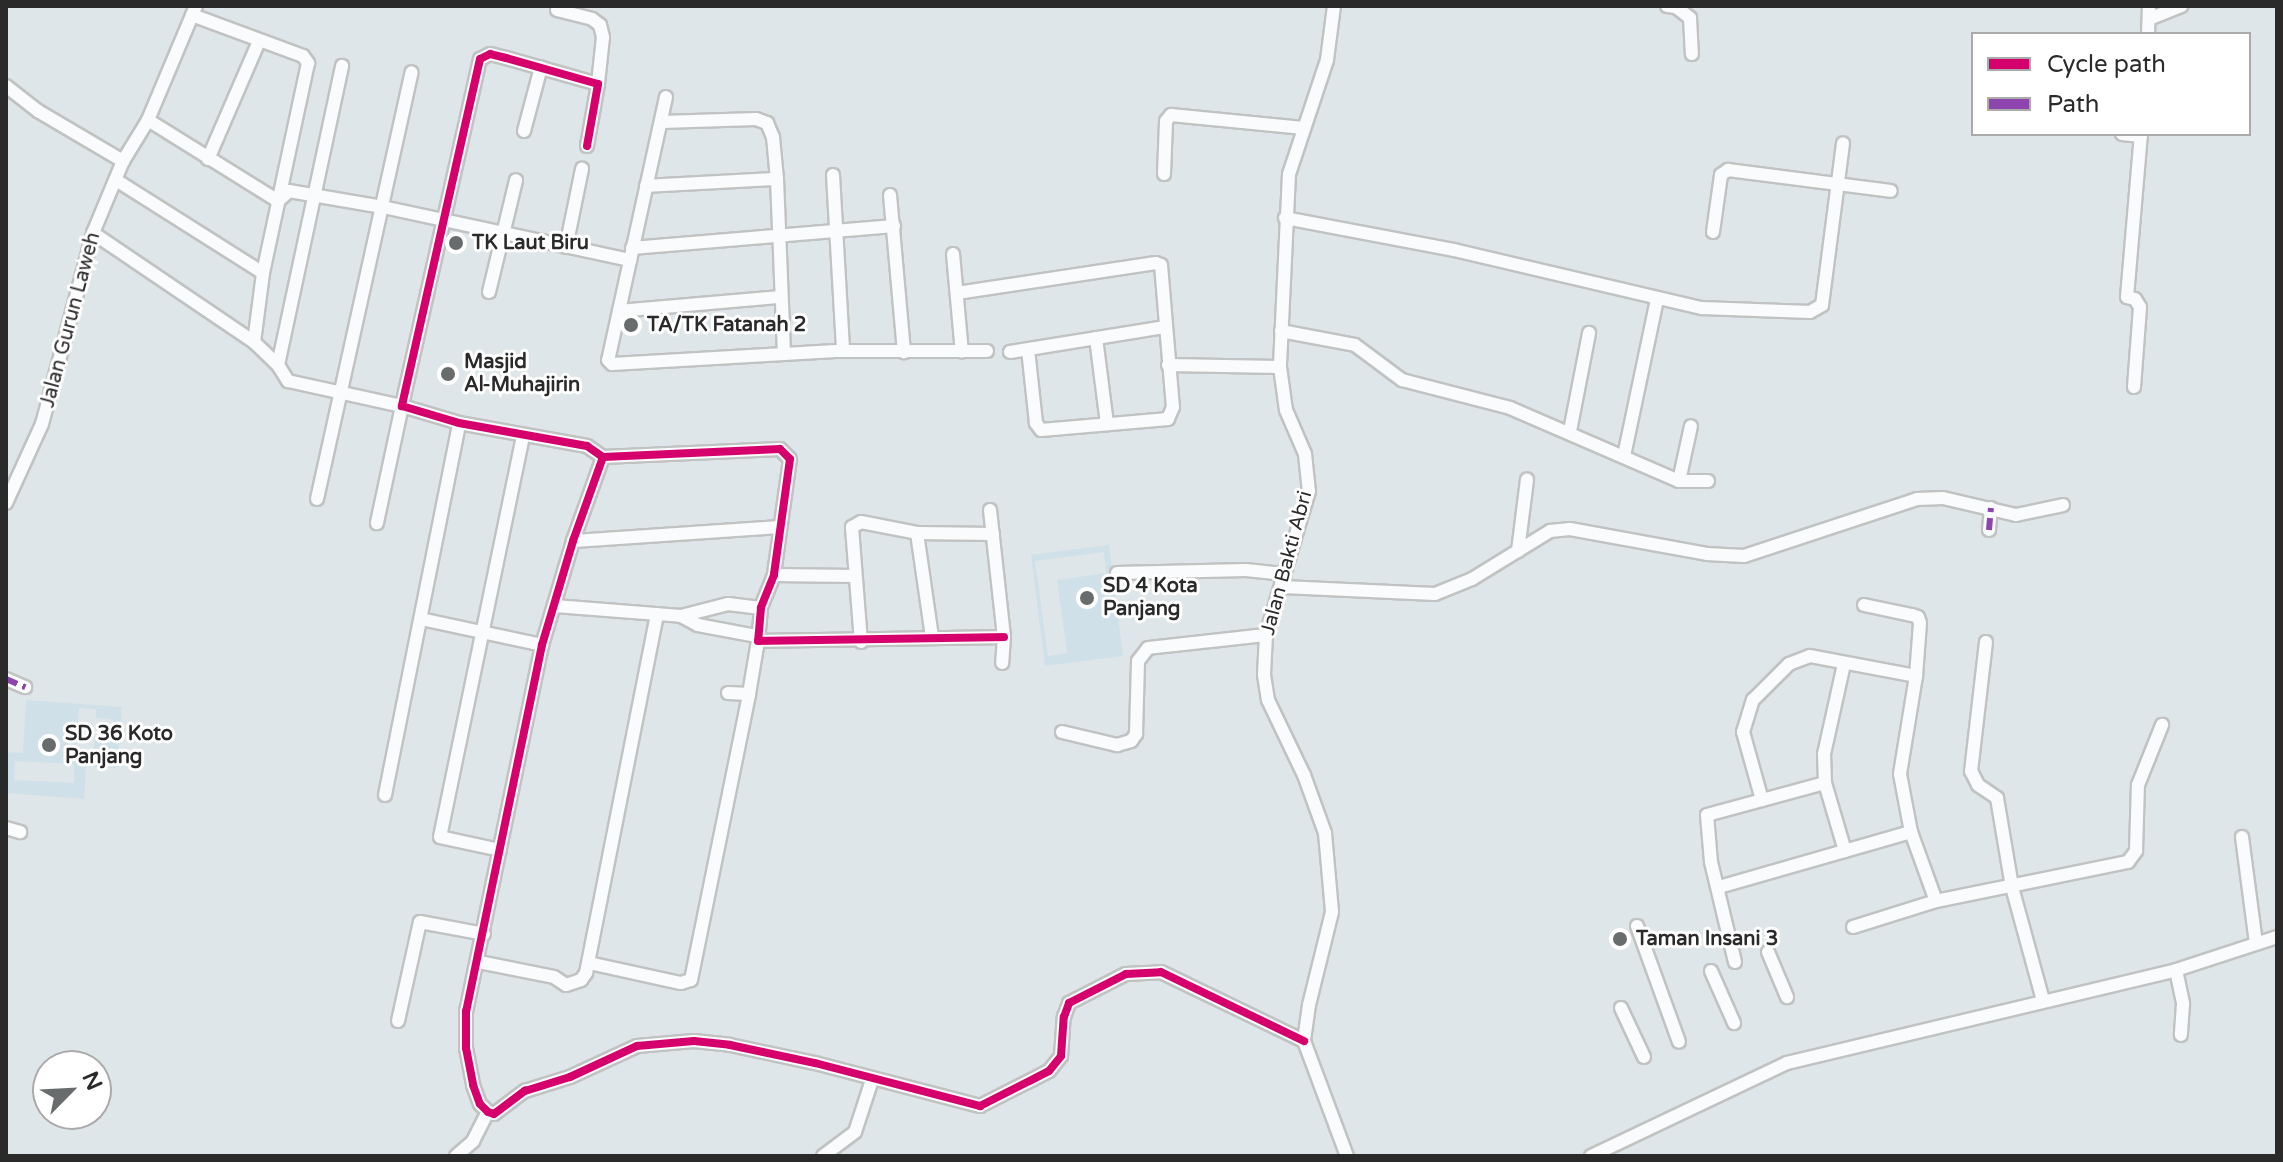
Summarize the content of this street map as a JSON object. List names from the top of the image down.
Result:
{
  "streets": {
    "street": ["Jalan Gurun Laweh", "Jalan Bakti Abri"]
  },
  "places": [
    "TK Laut Biru",
    "TA/TK Fatanah 2",
    "Masjid Al-Muhajirin",
    "SD 4 Kota Panjang",
    "SD 36 Koto Panjang",
    "Taman Insani 3"
  ],
  "legend": ["Cycle path", "Path"],
  "north": "top right"
}
